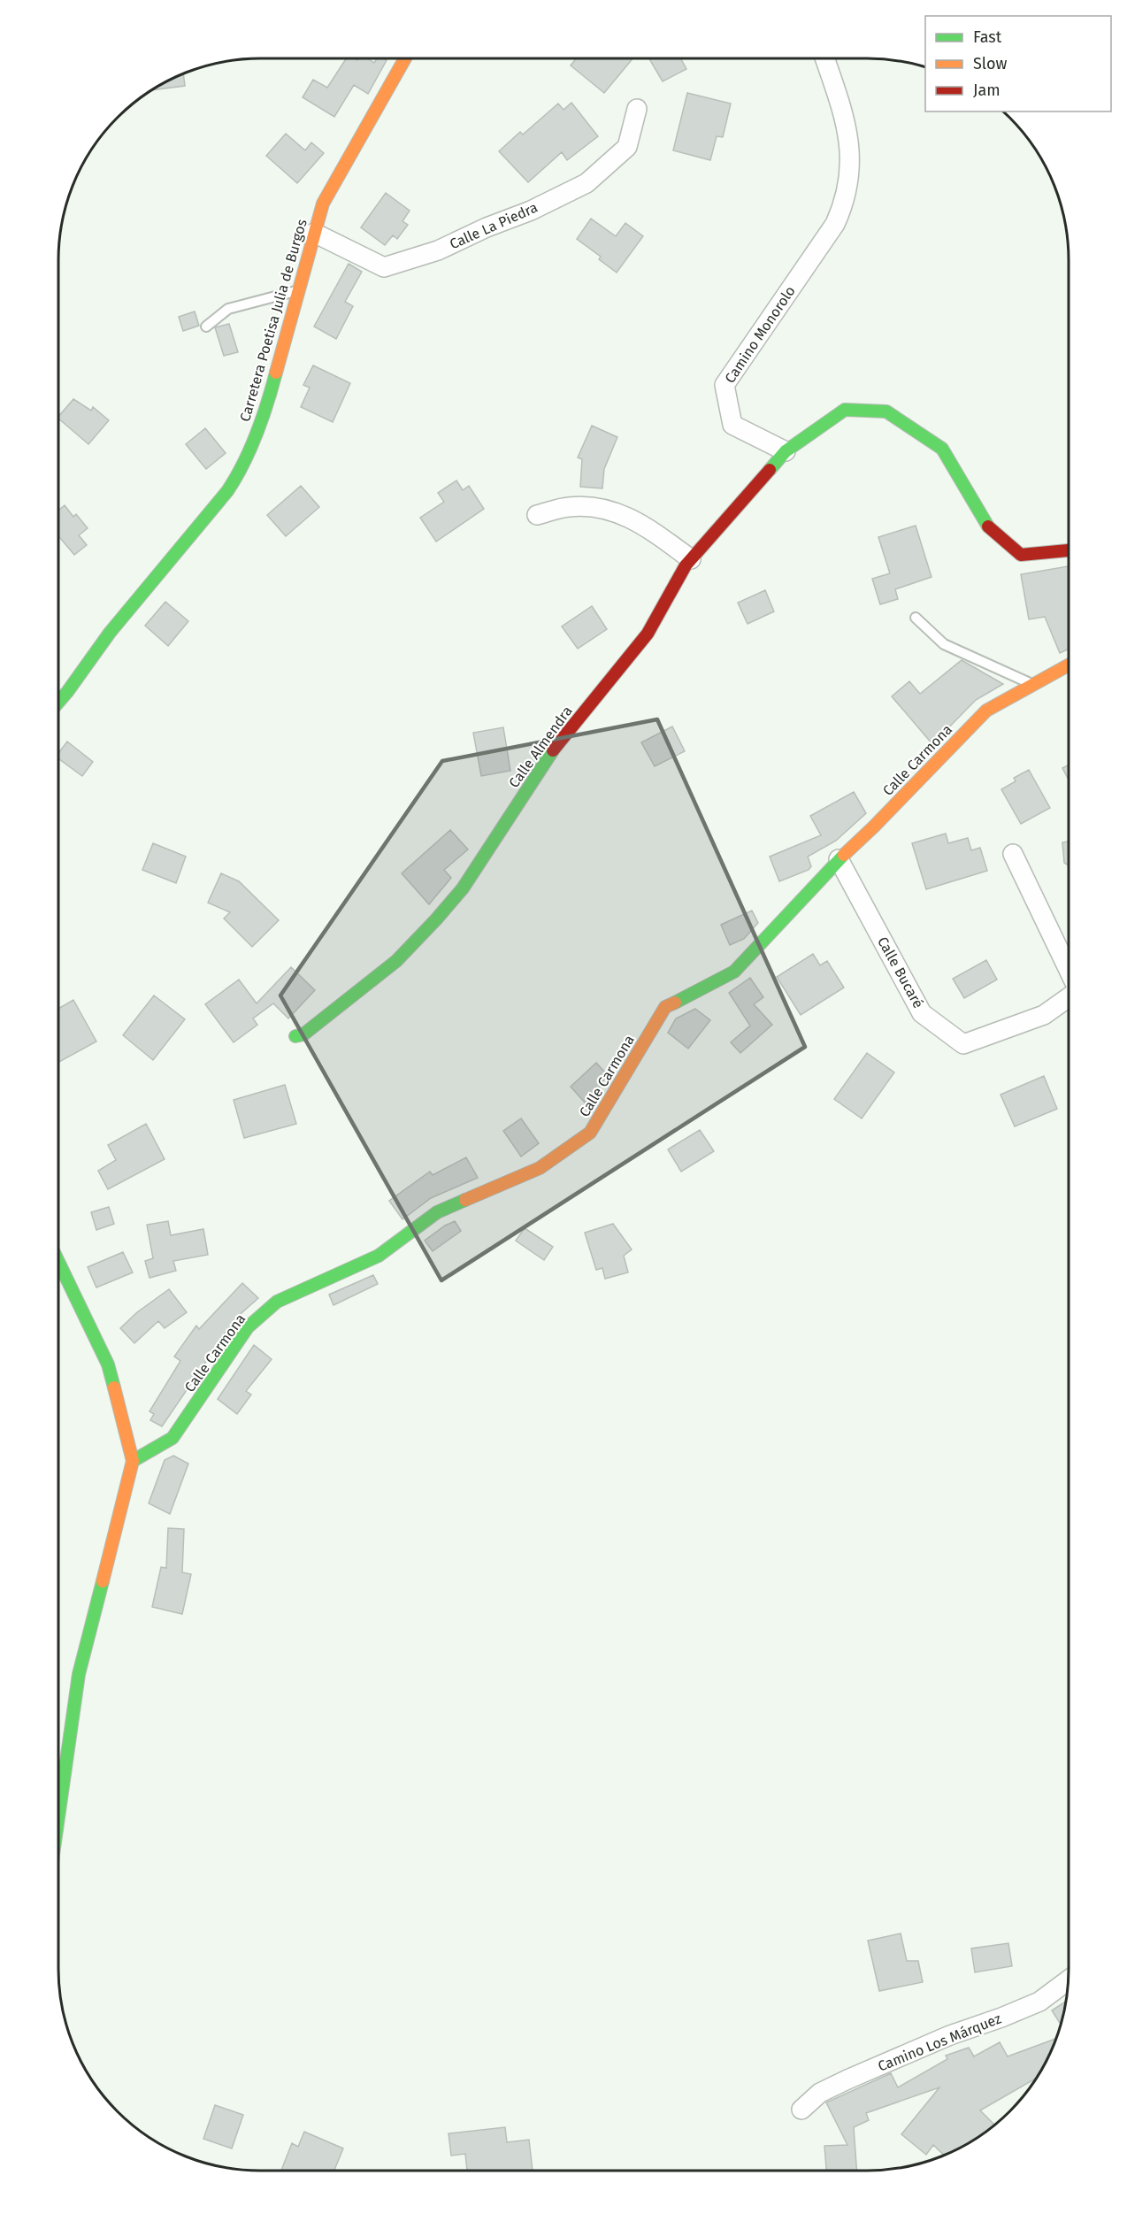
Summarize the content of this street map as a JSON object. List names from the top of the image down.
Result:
{
  "streets": {
    "street": [
      "Calle La Piedra",
      "Carretera Poetisa Julia de Burgos",
      "Camino Monorolo",
      "Calle Almendra",
      "Calle Carmona",
      "Calle Bucaré",
      "Camino Los Márquez"
    ]
  },
  "crossings": [
    ["Calle La Piedra", "Carretera Poetisa Julia de Burgos"],
    ["Camino Monorolo", "Calle Almendra"],
    ["Calle Carmona", "Calle Bucaré"]
  ],
  "legend": ["Fast", "Slow", "Jam"]
}
